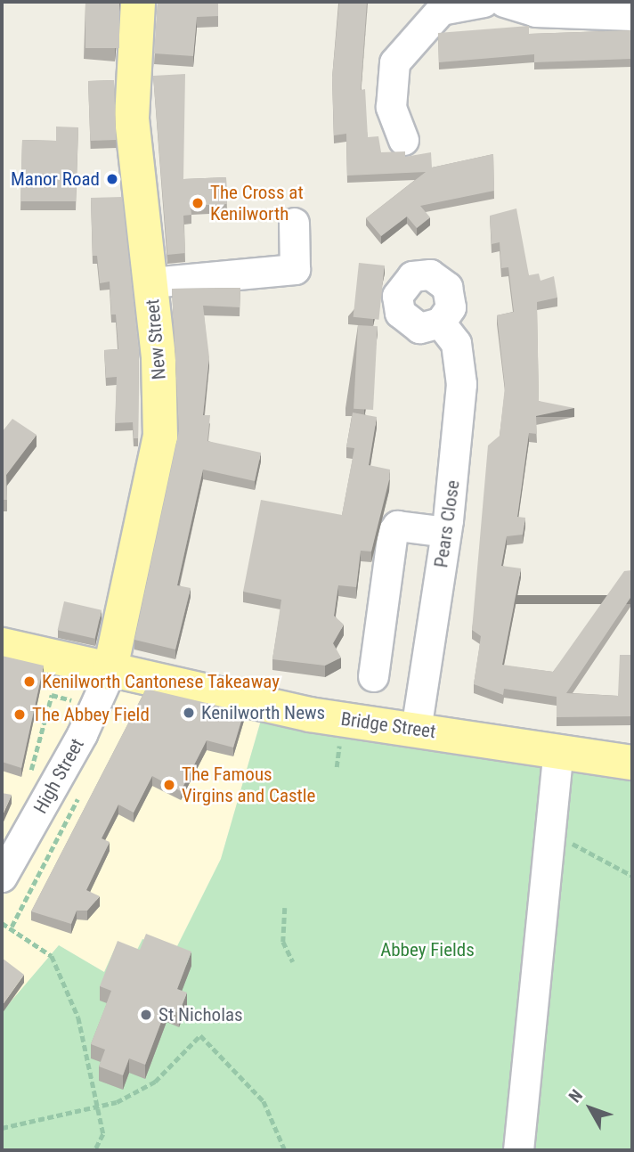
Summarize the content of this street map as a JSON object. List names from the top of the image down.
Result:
{
  "streets": {
    "main road": ["New Street", "Bridge Street"],
    "street": ["Pears Close", "High Street"]
  },
  "crossings": [
    ["New Street", "Bridge Street"],
    ["New Street", "High Street"],
    ["Pears Close", "Bridge Street"],
    ["Bridge Street", "High Street"]
  ],
  "parks": ["Abbey Fields"],
  "places": [
    "Manor Road",
    "The Cross at Kenilworth",
    "Kenilworth Cantonese Takeaway",
    "Kenilworth News",
    "The Abbey Field",
    "The Famous Virgins and Castle",
    "St Nicholas"
  ],
  "north": "top left"
}
